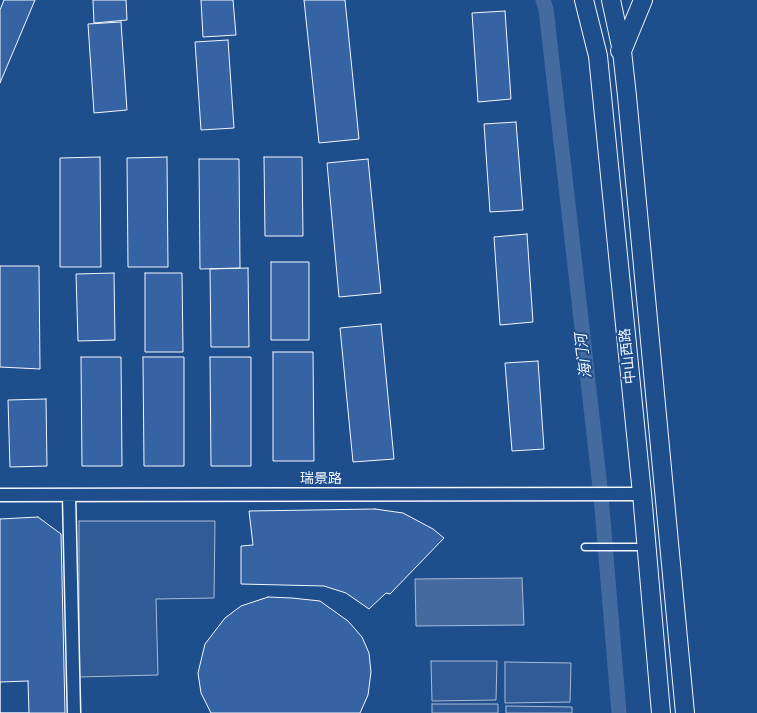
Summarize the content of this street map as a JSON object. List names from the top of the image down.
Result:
{
  "streets": {
    "main road": ["中山西路"],
    "street": ["瑞景路"]
  },
  "crossings": [
    ["中山西路", "瑞景路"]
  ],
  "water": ["海门河"]
}
